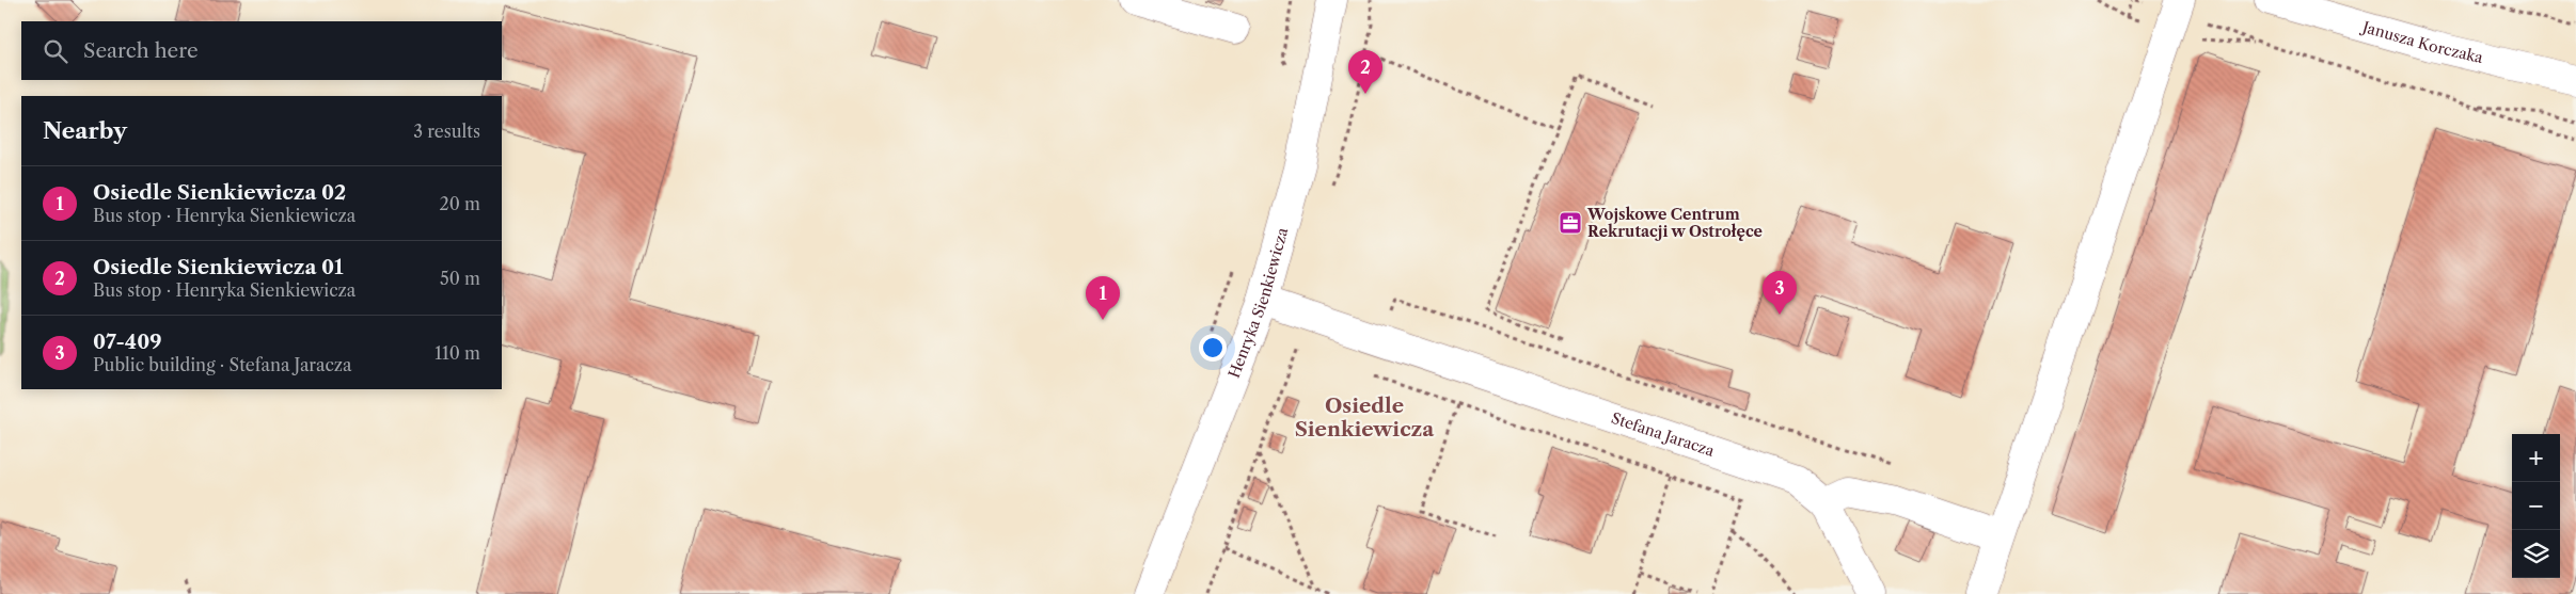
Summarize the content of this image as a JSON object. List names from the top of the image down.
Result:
{
  "streets": {
    "street": ["Janusza Korczaka", "Henryka Sienkiewicza", "Stefana Jaracza"]
  },
  "crossings": [
    ["Henryka Sienkiewicza", "Stefana Jaracza"]
  ],
  "districts": ["Osiedle Sienkiewicza"],
  "places": {
    "office": ["Wojskowe Centrum Rekrutacji w Ostrołęce"]
  },
  "page": {
    "search": "Search here",
    "pins": ["2", "3", "1"],
    "heading": ["Nearby", "3 results"],
    "list": [
      {
        "mark": "1",
        "name": "Osiedle Sienkiewicza 02",
        "note": "Bus stop · Henryka Sienkiewicza",
        "value": "20 m"
      },
      {
        "mark": "2",
        "name": "Osiedle Sienkiewicza 01",
        "note": "Bus stop · Henryka Sienkiewicza",
        "value": "50 m"
      },
      {
        "mark": "3",
        "name": "07-409",
        "note": "Public building · Stefana Jaracza",
        "value": "110 m"
      }
    ],
    "map_buttons": ["+", "−"]
  }
}
